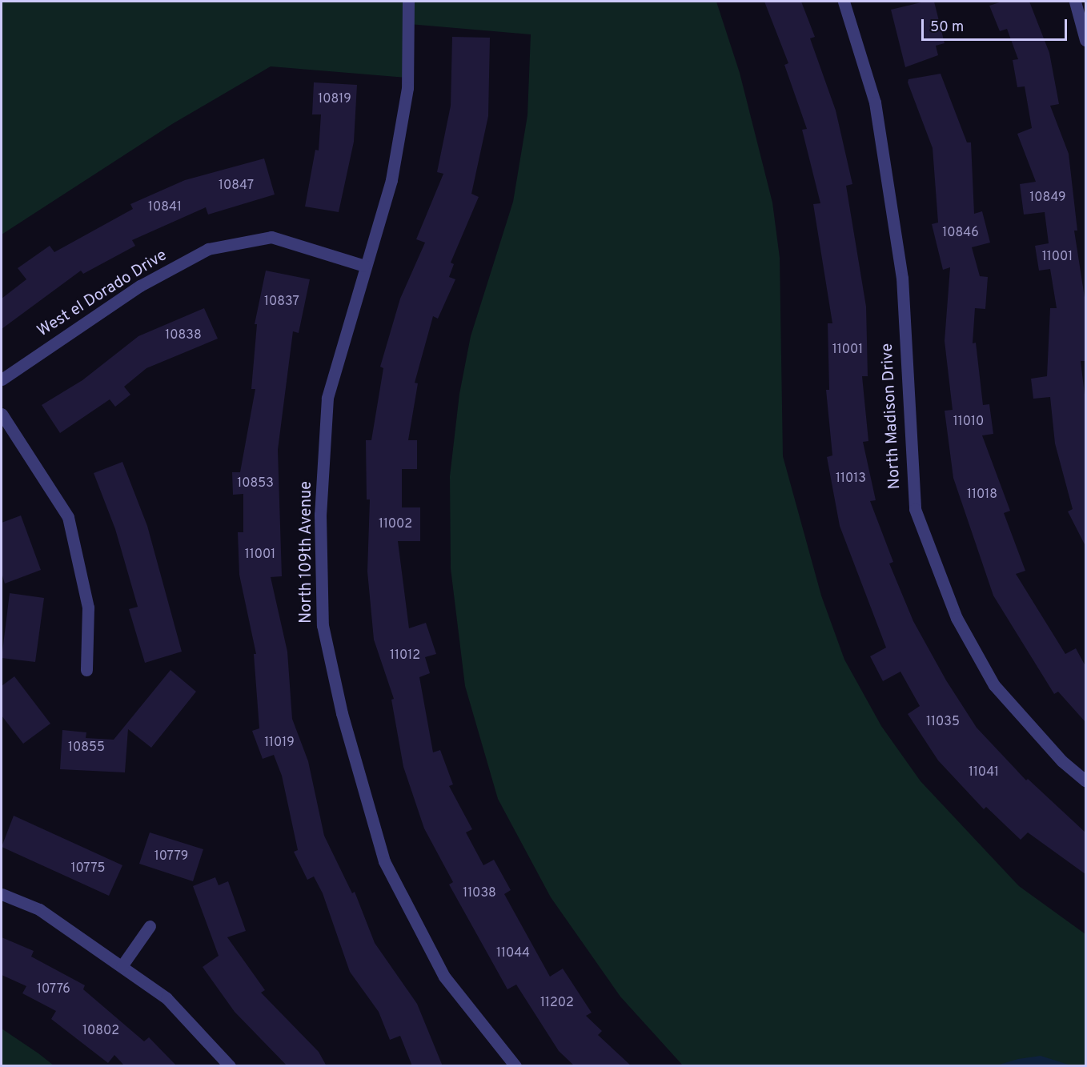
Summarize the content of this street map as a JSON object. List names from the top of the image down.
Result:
{
  "streets": {
    "street": ["West el Dorado Drive", "North Madison Drive", "North 109th Avenue"]
  },
  "crossings": [
    ["West el Dorado Drive", "North 109th Avenue"]
  ],
  "house_numbers": [
    "10819",
    "10847",
    "10849",
    "10841",
    "10846",
    "11001",
    "10837",
    "10838",
    "11001",
    "11010",
    "11013",
    "10853",
    "11018",
    "11002",
    "11001",
    "11012",
    "11035",
    "11019",
    "10855",
    "11041",
    "10779",
    "10775",
    "11038",
    "11044",
    "10776",
    "11202",
    "10802"
  ],
  "scale_bar": "50 m"
}
